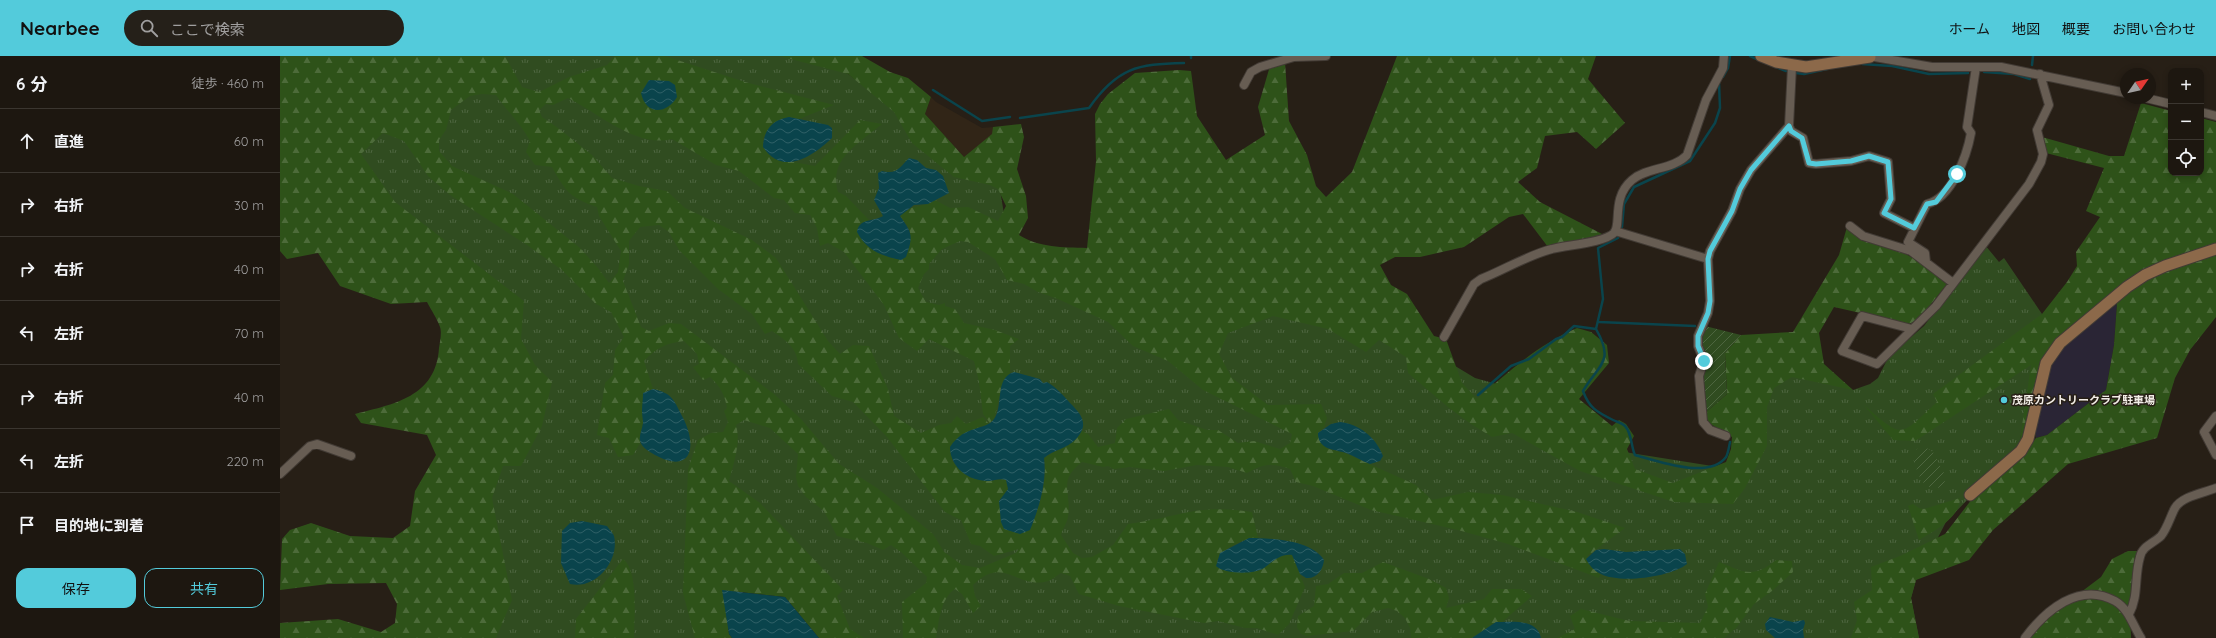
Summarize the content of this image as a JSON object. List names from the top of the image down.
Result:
{
  "places": ["茂原カントリークラブ駐車場"],
  "north": "top right",
  "page": {
    "header": "Nearbee",
    "search": "ここで検索",
    "nav": [
      "ホーム",
      "地図",
      "概要",
      "お問い合わせ"
    ],
    "heading": ["6 分", "徒歩 · 460 m"],
    "map_buttons": ["+", "−"],
    "list": [
      ["直進", "60 m"],
      ["右折", "30 m"],
      ["右折", "40 m"],
      ["左折", "70 m"],
      ["右折", "40 m"],
      ["左折", "220 m"],
      "目的地に到着"
    ],
    "buttons": ["保存", "共有"]
  }
}
